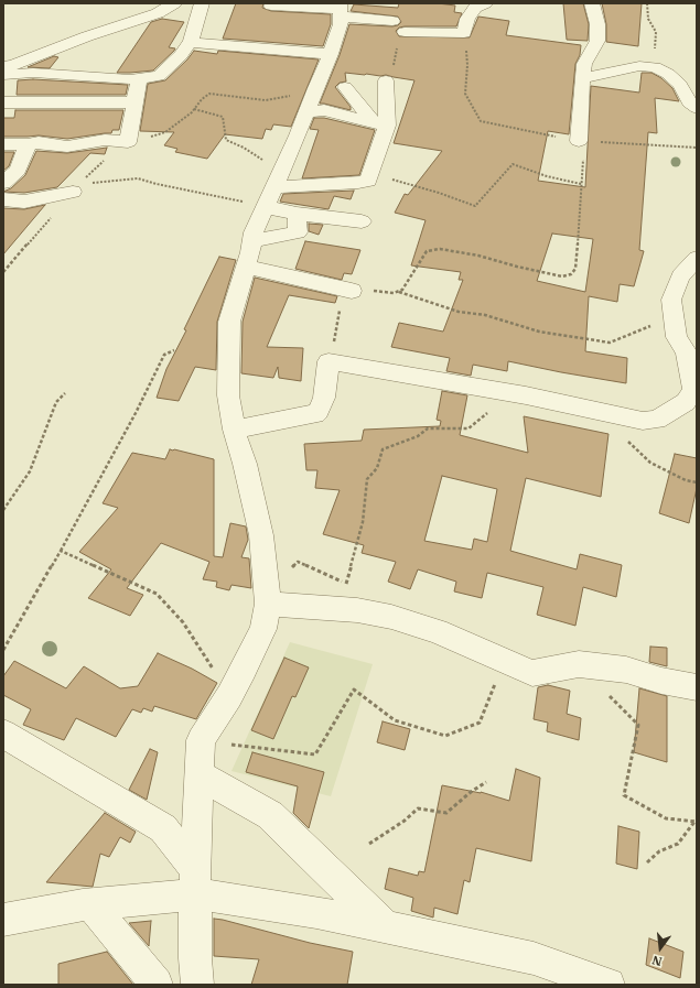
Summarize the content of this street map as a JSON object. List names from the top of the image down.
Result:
{
  "north": "bottom"
}
